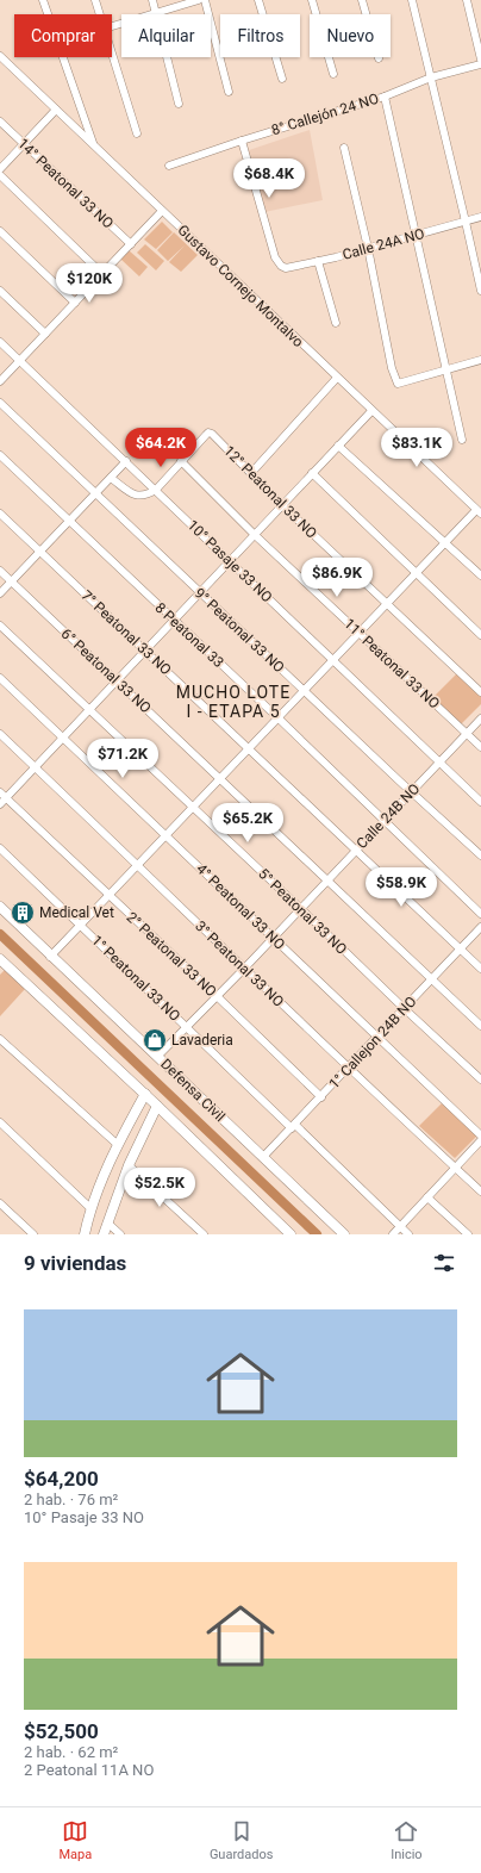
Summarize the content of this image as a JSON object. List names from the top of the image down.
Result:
{
  "streets": {
    "street": [
      "8° Callejón 24 NO",
      "14° Peatonal 33 NO",
      "Calle 24A NO",
      "Gustavo Cornejo Montalvo",
      "12° Peatonal 33 NO",
      "10° Pasaje 33 NO",
      "9° Peatonal 33 NO",
      "7° Peatonal 33 NO",
      "8 Peatonal 33",
      "11° Peatonal 33 NO",
      "6° Peatonal 33 NO",
      "Calle 24B NO",
      "4° Peatonal 33 NO",
      "5° Peatonal 33 NO",
      "2° Peatonal 33 NO",
      "3° Peatonal 33 NO",
      "1° Peatonal 33 NO",
      "1° Callejon 24B NO",
      "Defensa Civil"
    ]
  },
  "crossings": [
    ["8° Callejón 24 NO", "Calle 24A NO"],
    ["12° Peatonal 33 NO", "11° Peatonal 33 NO"],
    ["10° Pasaje 33 NO", "Calle 24B NO"],
    ["9° Peatonal 33 NO", "Calle 24B NO"],
    ["7° Peatonal 33 NO", "Calle 24B NO"],
    ["7° Peatonal 33 NO", "1° Callejon 24B NO"],
    ["8 Peatonal 33", "Calle 24B NO"],
    ["11° Peatonal 33 NO", "Calle 24B NO"],
    ["6° Peatonal 33 NO", "Calle 24B NO"],
    ["6° Peatonal 33 NO", "1° Callejon 24B NO"],
    ["Calle 24B NO", "4° Peatonal 33 NO"],
    ["Calle 24B NO", "5° Peatonal 33 NO"],
    ["Calle 24B NO", "2° Peatonal 33 NO"],
    ["Calle 24B NO", "3° Peatonal 33 NO"],
    ["Calle 24B NO", "1° Peatonal 33 NO"],
    ["Calle 24B NO", "Defensa Civil"],
    ["4° Peatonal 33 NO", "1° Callejon 24B NO"],
    ["5° Peatonal 33 NO", "1° Callejon 24B NO"],
    ["2° Peatonal 33 NO", "1° Callejon 24B NO"],
    ["3° Peatonal 33 NO", "1° Callejon 24B NO"],
    ["1° Peatonal 33 NO", "1° Callejon 24B NO"],
    ["1° Callejon 24B NO", "Defensa Civil"]
  ],
  "districts": ["MUCHO LOTE I - ETAPA 5"],
  "places": {
    "building": ["Medical Vet"],
    "shop": ["Lavaderia"]
  },
  "page": {
    "chip": [
      "Comprar",
      "Alquilar",
      "Filtros",
      "Nuevo"
    ],
    "price": [
      "$68.4K",
      "$120K",
      "$64.2K",
      "$83.1K",
      "$86.9K",
      "$71.2K",
      "$65.2K",
      "$58.9K",
      "$52.5K"
    ],
    "heading": "9 viviendas",
    "list": [
      {
        "name": "$64,200",
        "note": "2 hab. · 76 m² · 10° Pasaje 33 NO"
      },
      {
        "name": "$52,500",
        "note": "2 hab. · 62 m² · 2 Peatonal 11A NO"
      }
    ],
    "tabs": ["Mapa", "Guardados", "Inicio"]
  }
}
